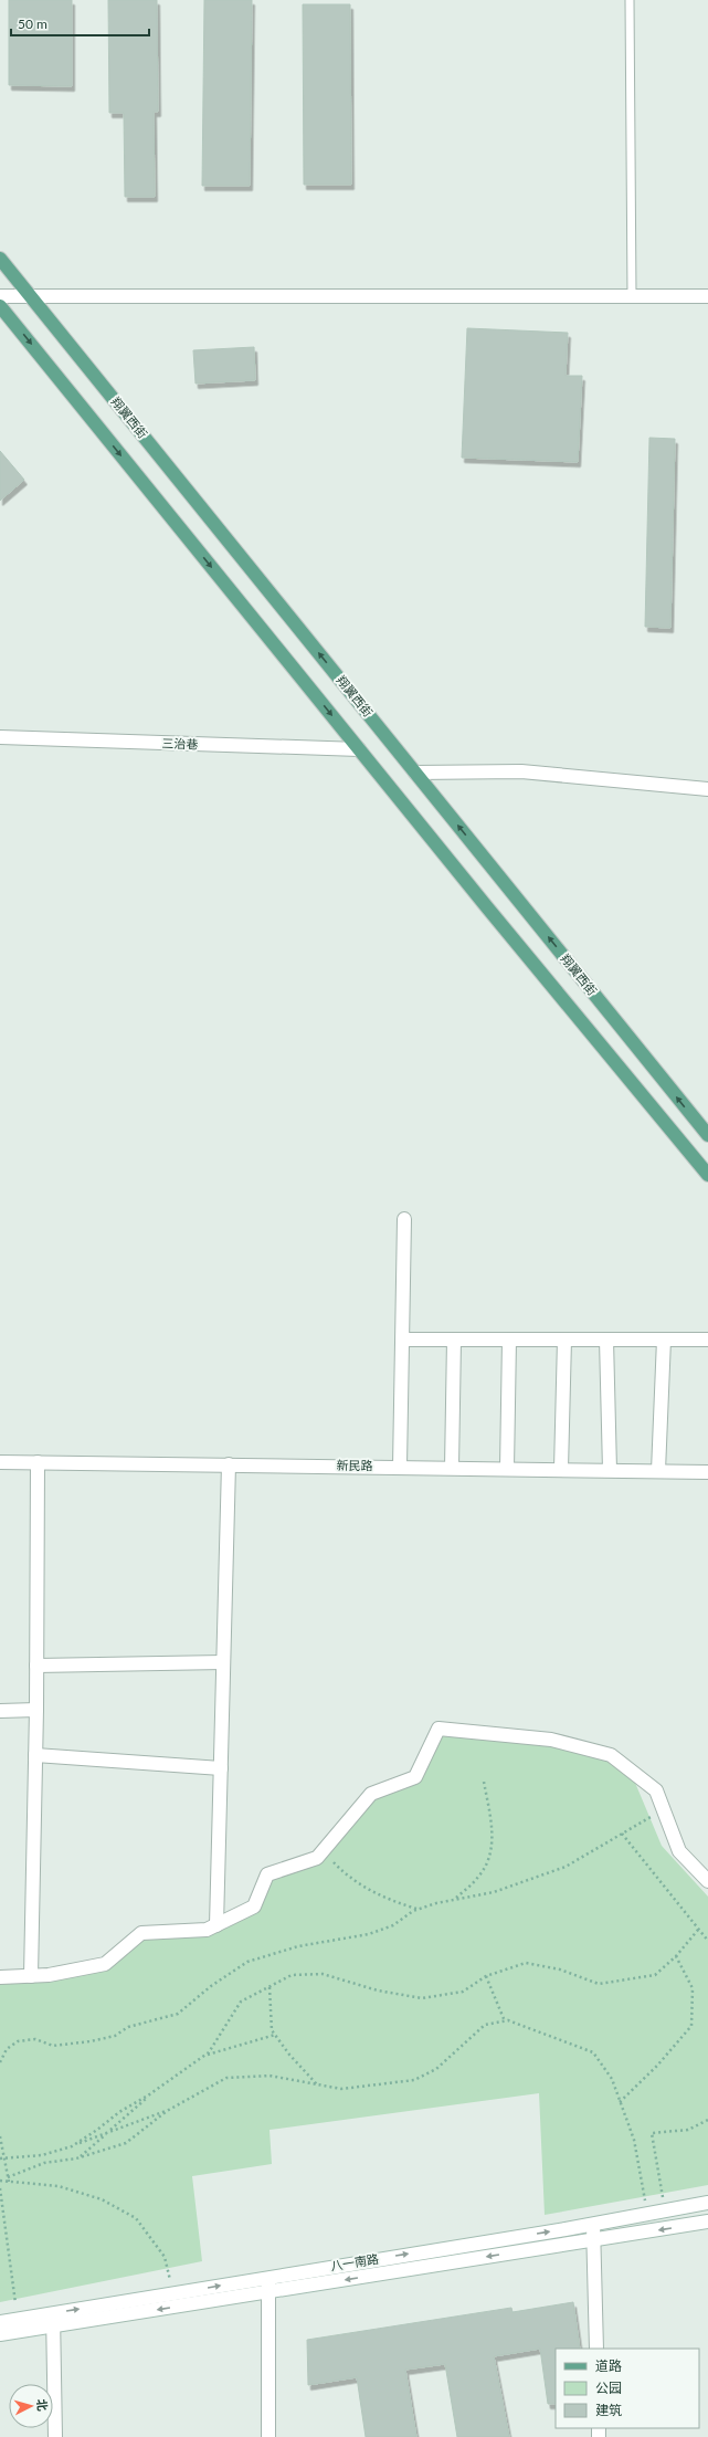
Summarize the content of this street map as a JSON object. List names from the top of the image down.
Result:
{
  "streets": {
    "main road": ["翔翼西街"],
    "street": ["三治巷", "新民路", "八一南路"]
  },
  "legend": ["道路", "公园", "建筑"],
  "scale_bar": "50 m",
  "north": "right"
}
